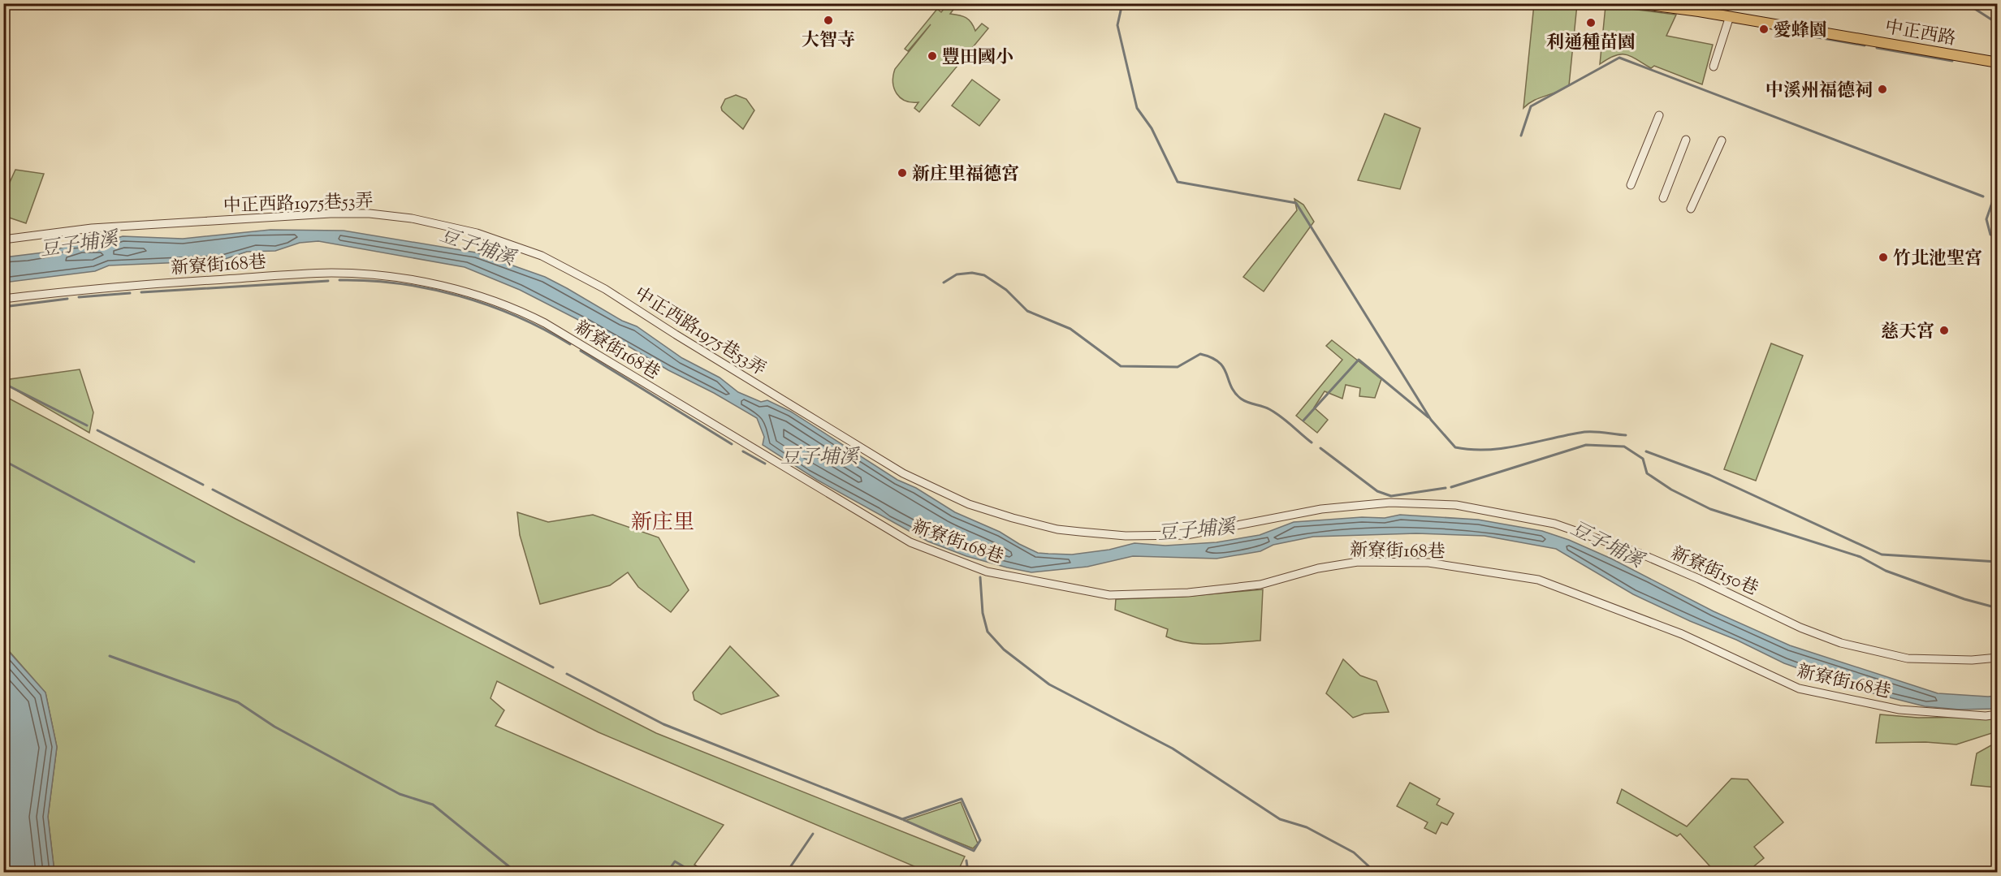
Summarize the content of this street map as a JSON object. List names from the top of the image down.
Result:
{
  "streets": {
    "main road": ["中正西路"],
    "street": ["中正西路1975巷53弄", "新寮街168巷", "新寮街150巷"]
  },
  "crossings": [
    ["中正西路1975巷53弄", "新寮街150巷"]
  ],
  "districts": ["新庄里"],
  "water": ["豆子埔溪"],
  "places": [
    "大智寺",
    "利通種苗園",
    "愛蜂園",
    "豐田國小",
    "中溪州福德祠",
    "新庄里福德宮",
    "竹北池聖宮",
    "慈天宮"
  ]
}
